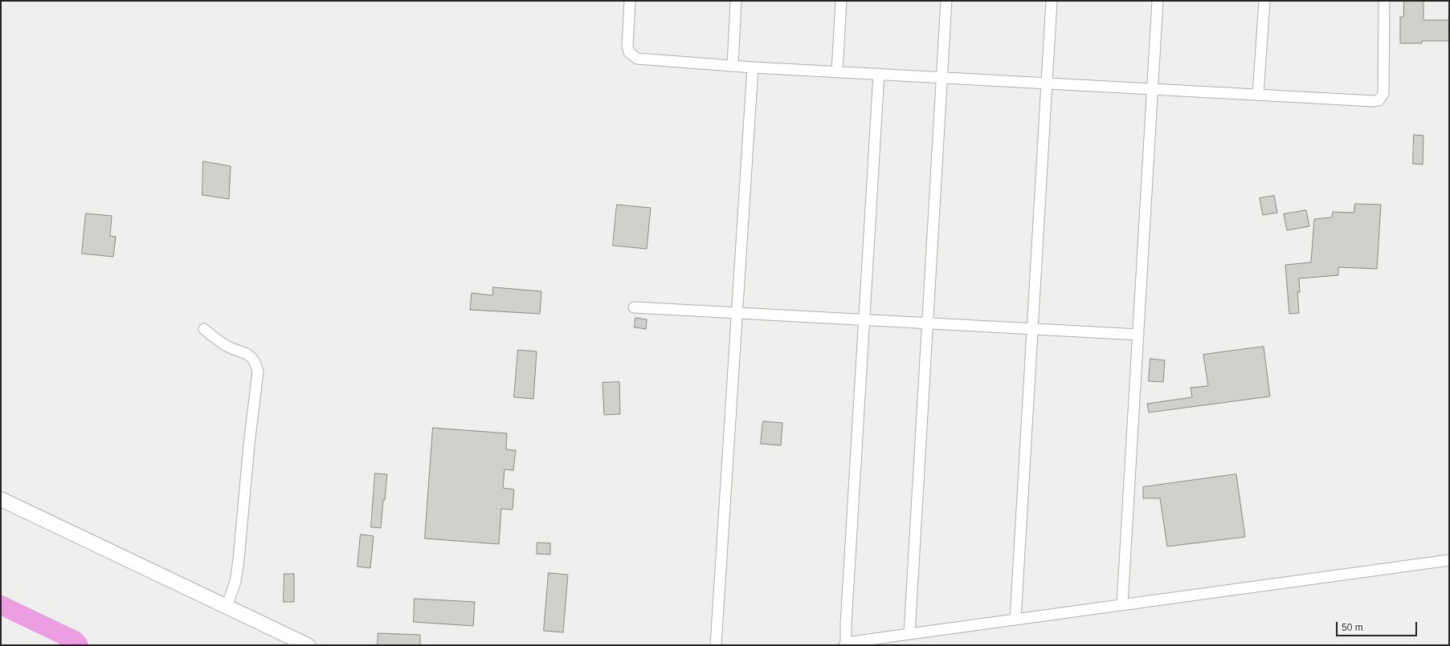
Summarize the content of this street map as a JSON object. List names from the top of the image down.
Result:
{
  "scale_bar": "50 m"
}
